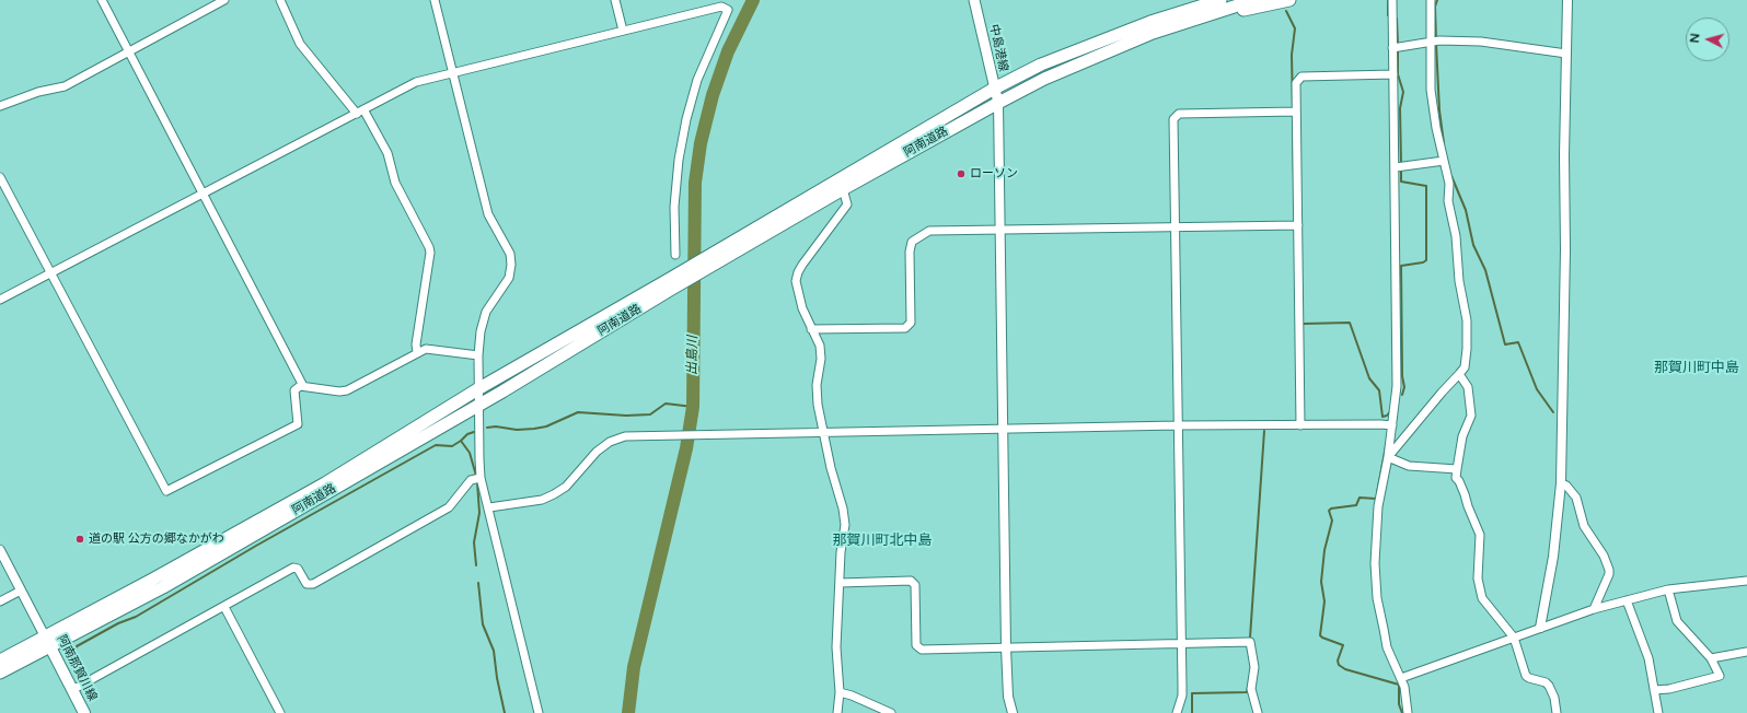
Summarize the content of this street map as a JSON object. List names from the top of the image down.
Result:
{
  "streets": {
    "highway": ["阿南道路"],
    "main road": ["中島港線", "阿南那賀川線"]
  },
  "crossings": [
    ["中島港線", "阿南道路"],
    ["阿南道路", "阿南那賀川線"]
  ],
  "districts": ["那賀川町中島", "那賀川町北中島"],
  "water": ["出島川"],
  "places": ["ローソン", "道の駅 公方の郷なかがわ"],
  "north": "left"
}
